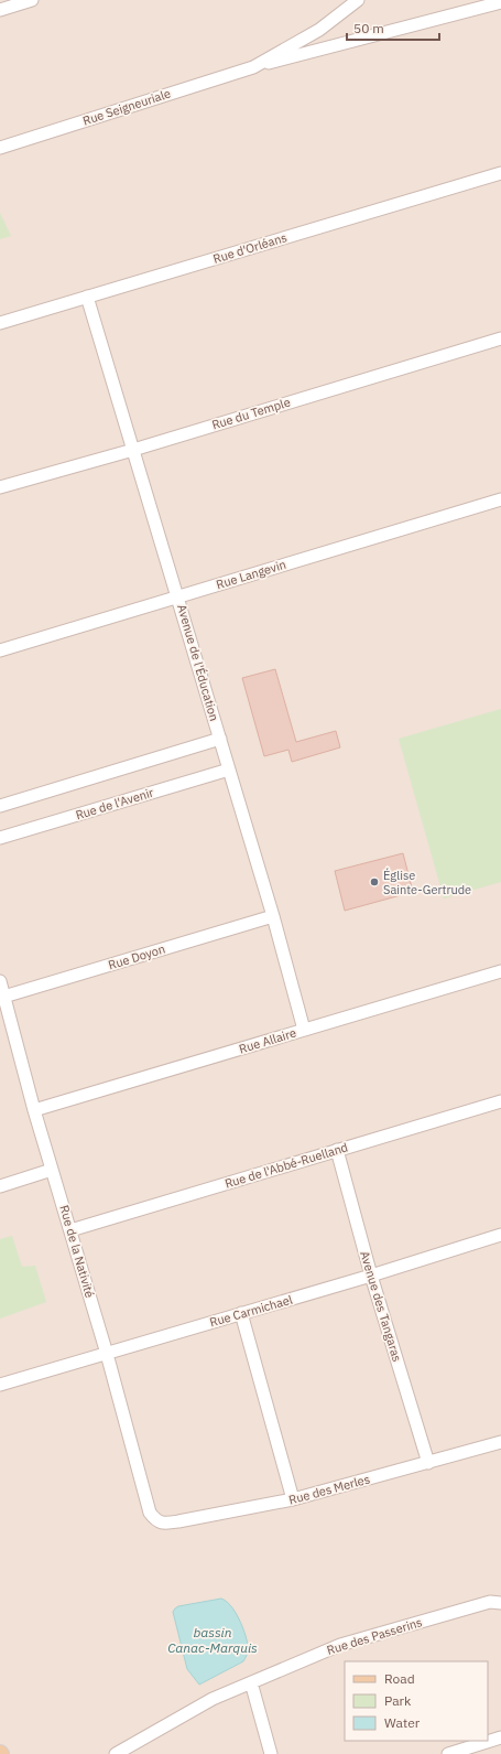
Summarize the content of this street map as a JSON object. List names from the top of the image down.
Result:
{
  "streets": {
    "street": [
      "Rue Seigneuriale",
      "Rue d'Orléans",
      "Rue du Temple",
      "Rue Langevin",
      "Avenue de l'Éducation",
      "Rue de l'Avenir",
      "Rue Doyon",
      "Rue Allaire",
      "Rue de l'Abbé-Ruelland",
      "Rue de la Nativité",
      "Avenue des Tangaras",
      "Rue Carmichael",
      "Rue des Merles",
      "Rue des Passerins"
    ]
  },
  "crossings": [
    ["Rue d'Orléans", "Avenue de l'Éducation"],
    ["Rue du Temple", "Avenue de l'Éducation"],
    ["Rue Langevin", "Avenue de l'Éducation"],
    ["Avenue de l'Éducation", "Rue de l'Avenir"],
    ["Avenue de l'Éducation", "Rue Doyon"],
    ["Avenue de l'Éducation", "Rue Allaire"],
    ["Rue Doyon", "Rue de la Nativité"],
    ["Rue Allaire", "Rue de la Nativité"],
    ["Rue de l'Abbé-Ruelland", "Rue de la Nativité"],
    ["Rue de l'Abbé-Ruelland", "Avenue des Tangaras"],
    ["Rue de la Nativité", "Rue Carmichael"],
    ["Rue de la Nativité", "Rue des Merles"],
    ["Avenue des Tangaras", "Rue Carmichael"],
    ["Avenue des Tangaras", "Rue des Merles"]
  ],
  "water": ["bassin Canac-Marquis"],
  "places": ["Église Sainte-Gertrude"],
  "legend": ["Road", "Park", "Water"],
  "scale_bar": "50 m"
}
